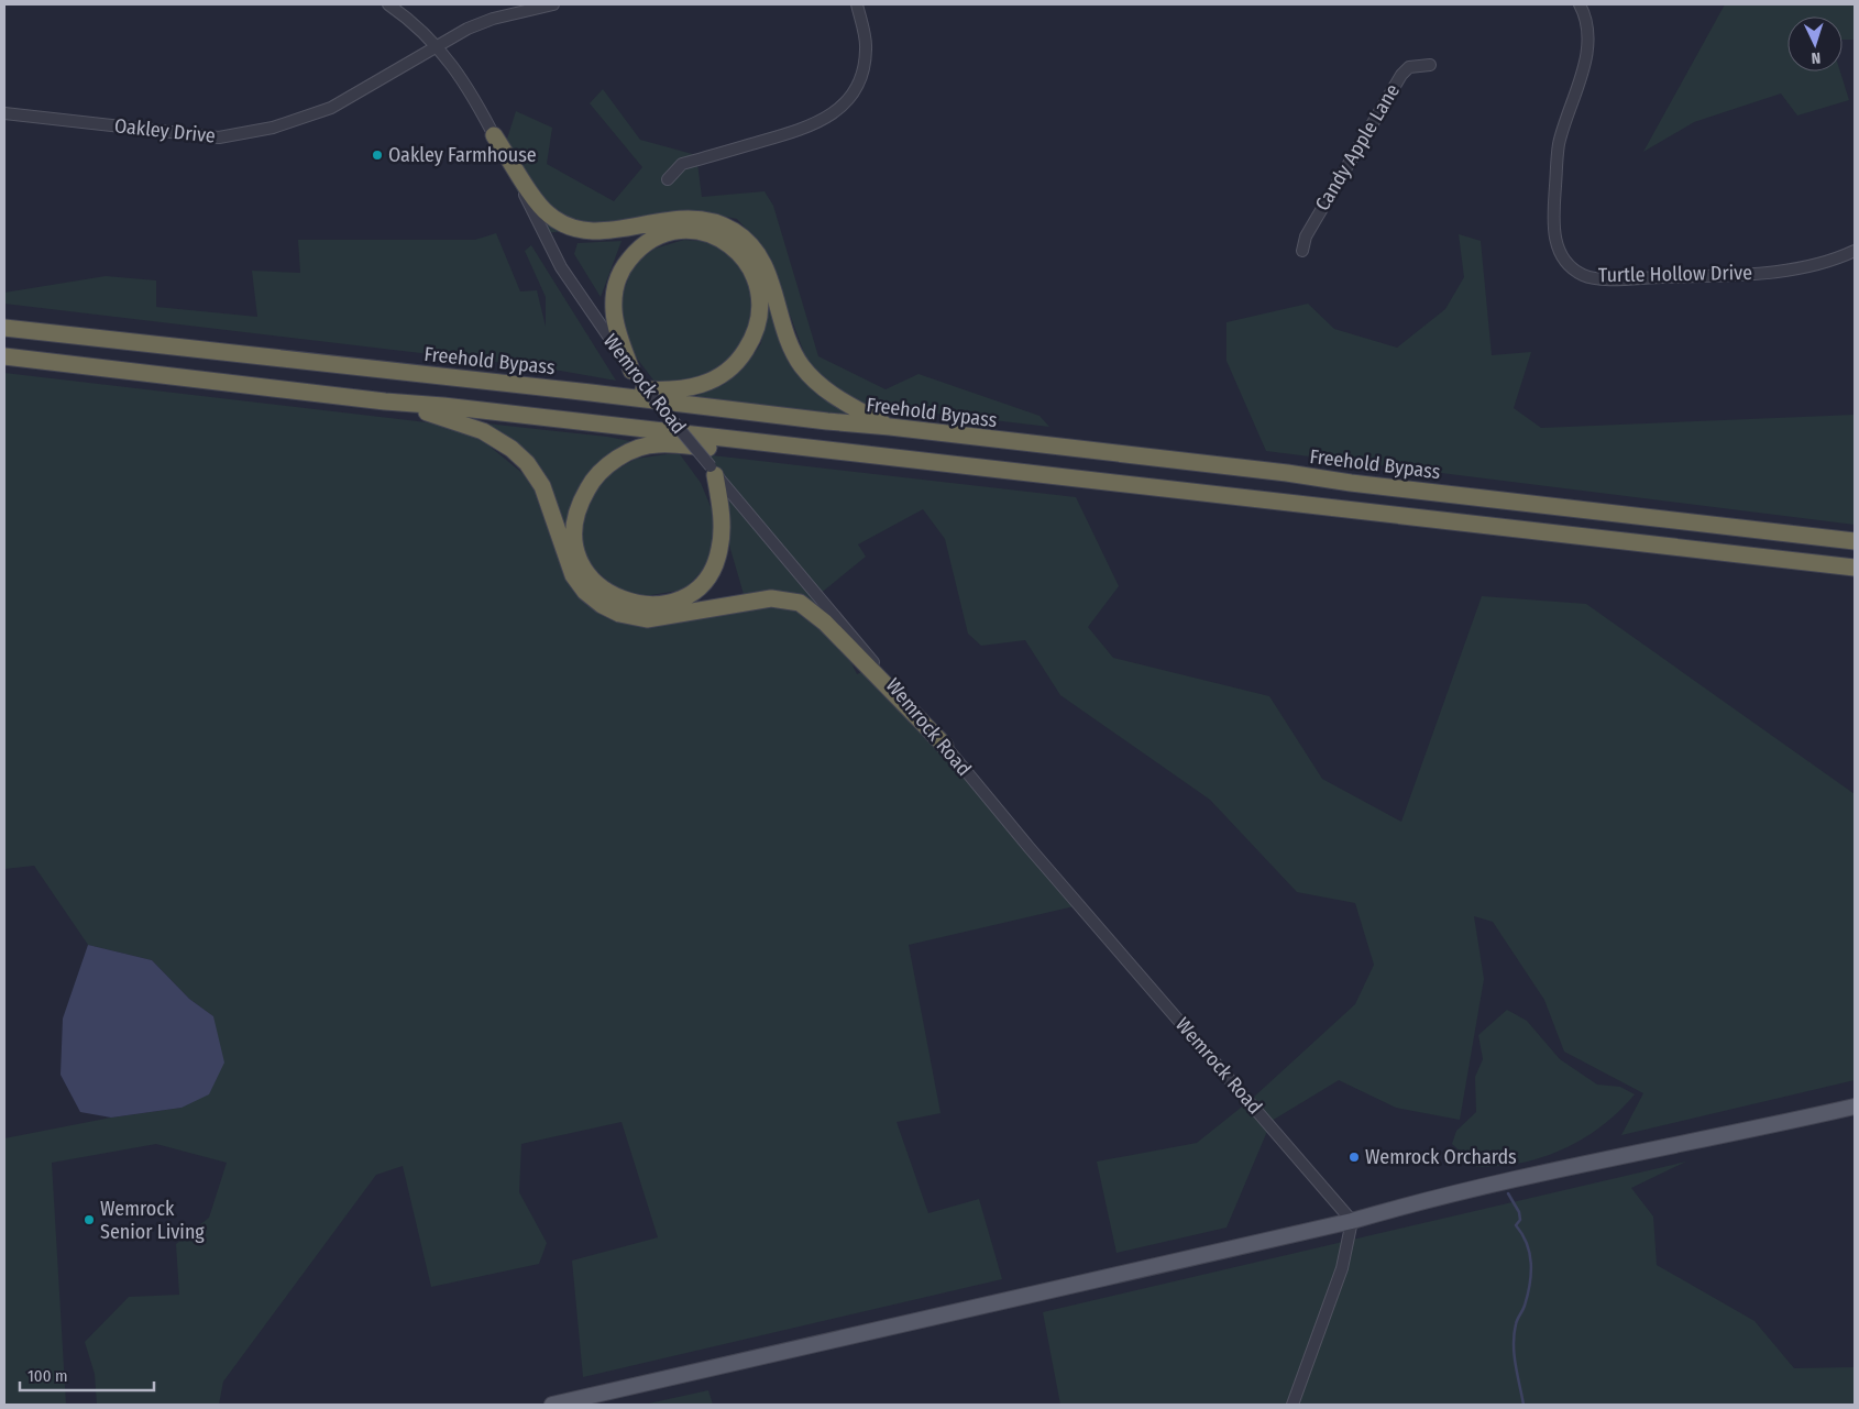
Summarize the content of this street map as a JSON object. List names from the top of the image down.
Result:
{
  "streets": {
    "highway": ["Freehold Bypass"],
    "street": [
      "Oakley Drive",
      "Candy Apple Lane",
      "Turtle Hollow Drive",
      "Wemrock Road"
    ]
  },
  "crossings": [
    ["Oakley Drive", "Wemrock Road"]
  ],
  "places": ["Oakley Farmhouse", "Wemrock Orchards", "Wemrock Senior Living"],
  "scale_bar": "100 m",
  "north": "bottom"
}
